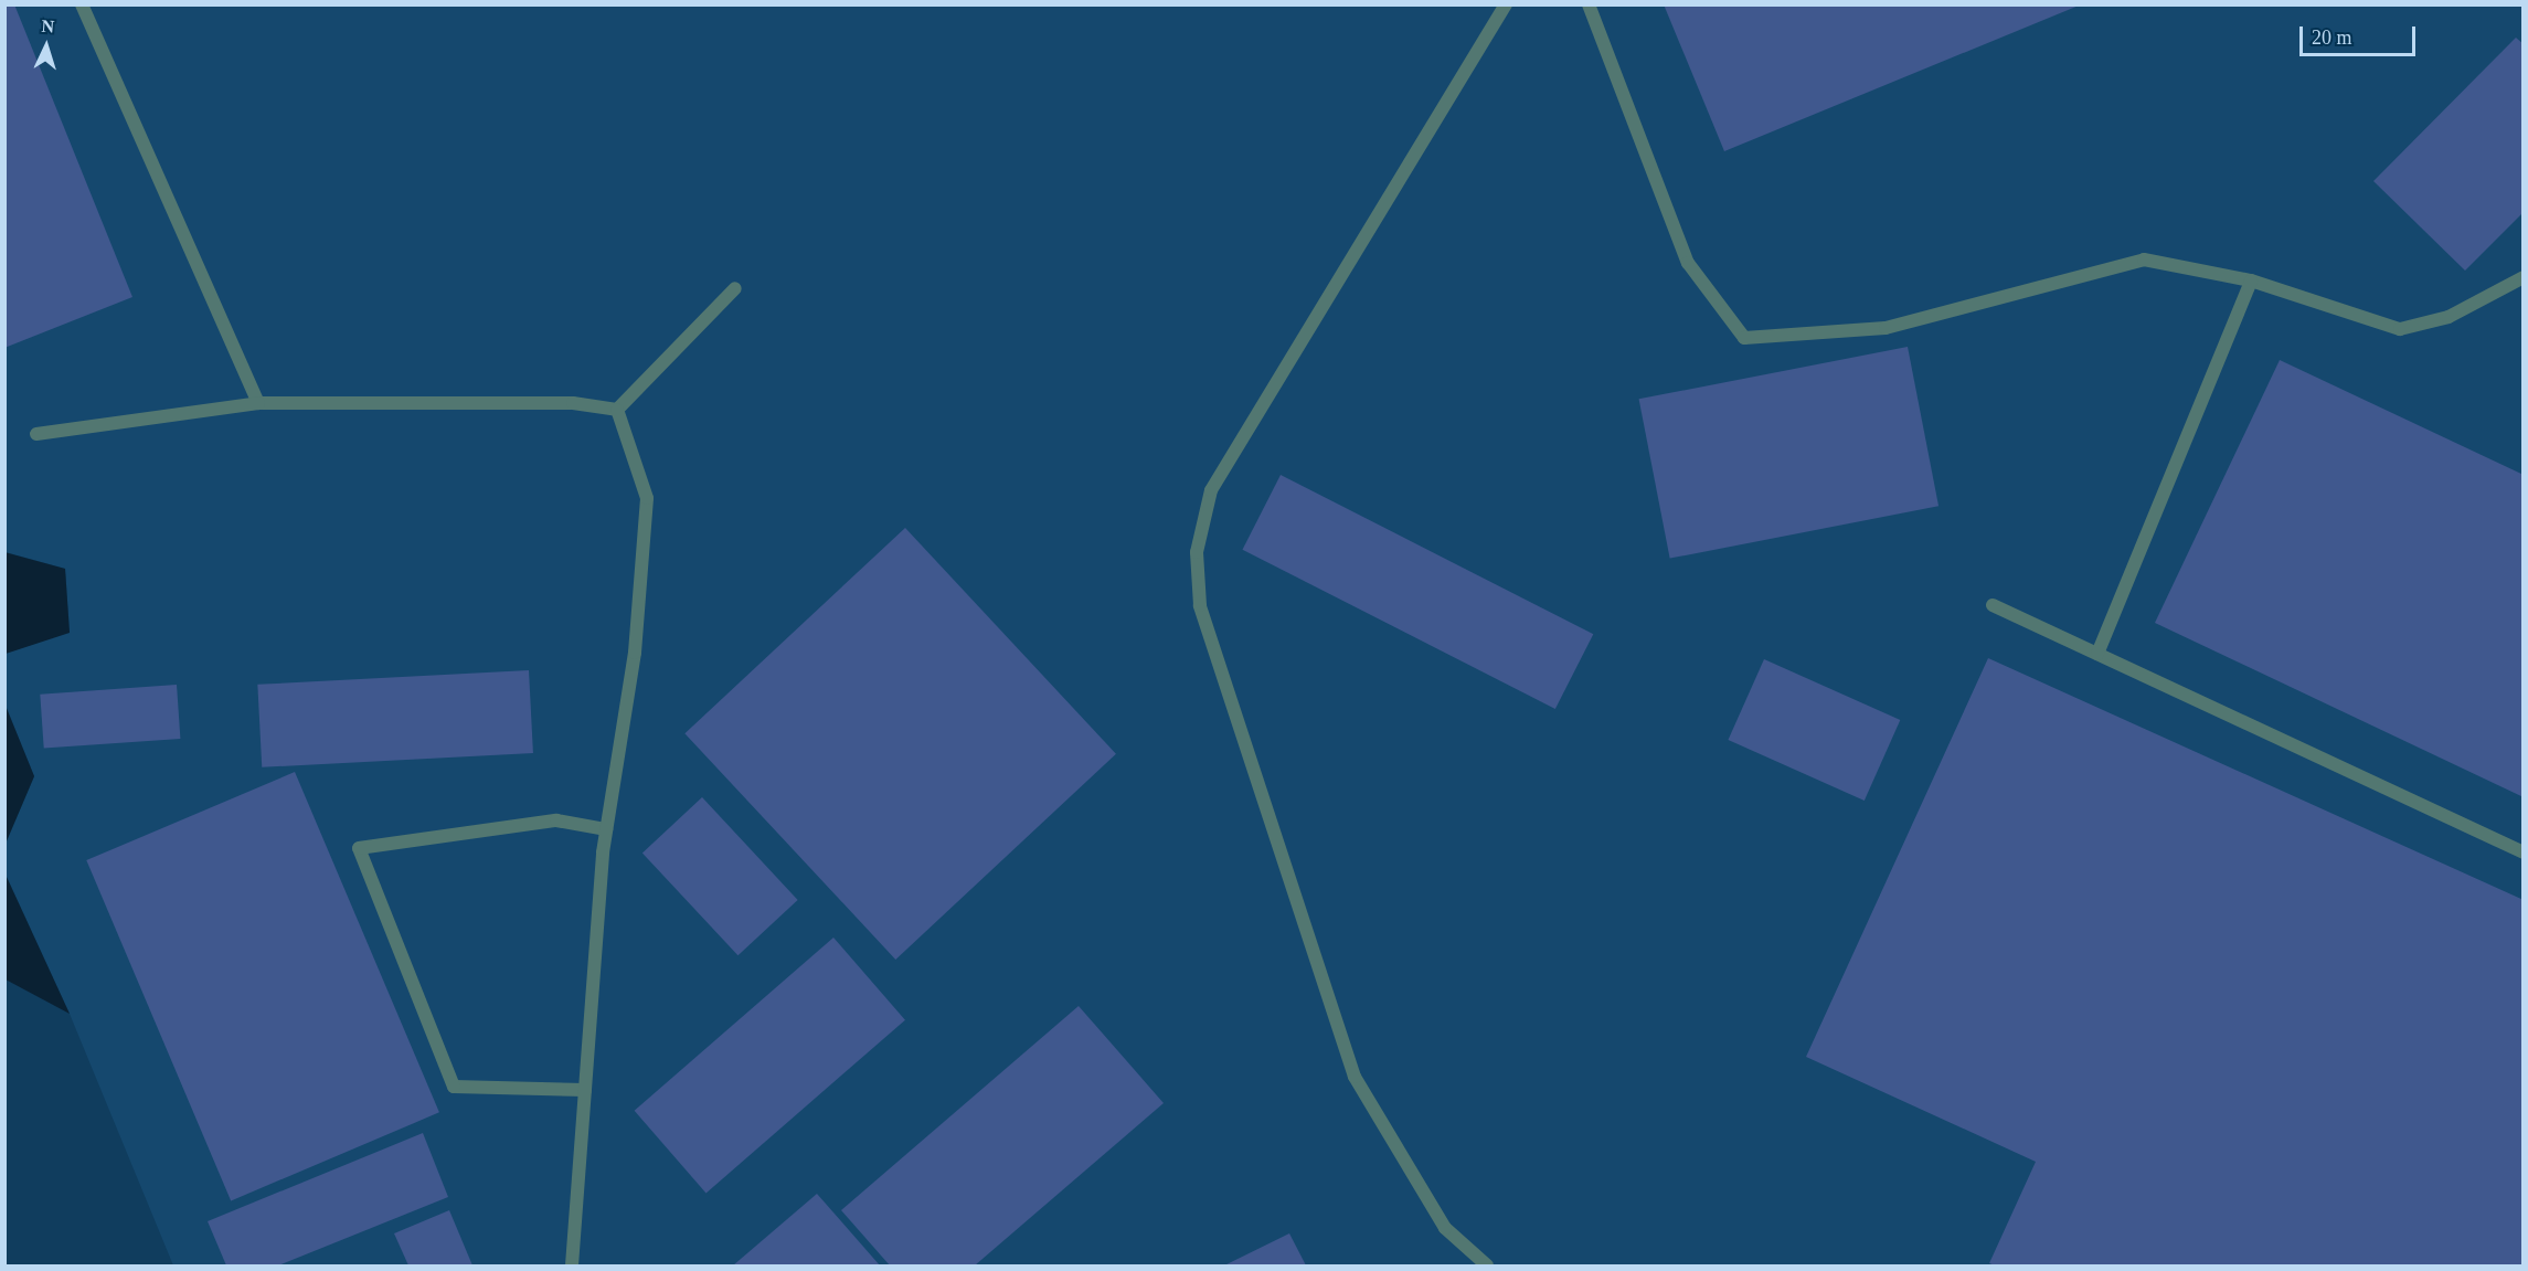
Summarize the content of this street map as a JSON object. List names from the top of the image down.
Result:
{
  "scale_bar": "20 m",
  "north": "top"
}
